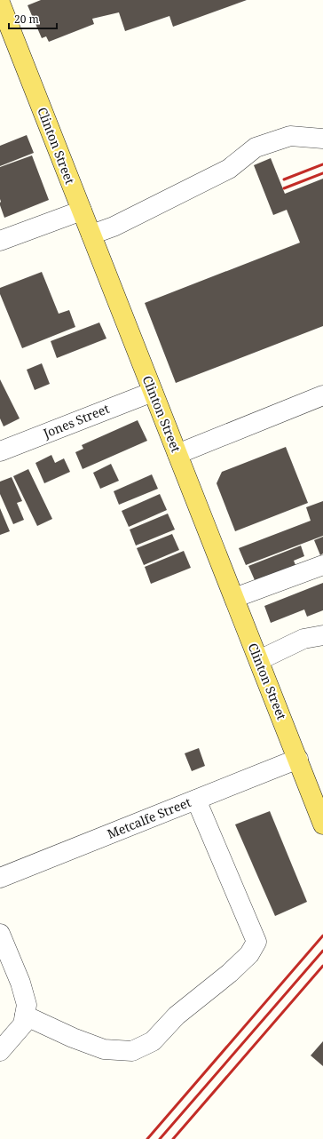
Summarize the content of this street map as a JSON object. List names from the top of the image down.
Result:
{
  "streets": {
    "main road": ["Clinton Street"],
    "street": ["Jones Street", "Metcalfe Street"]
  },
  "crossings": [
    ["Clinton Street", "Jones Street"],
    ["Clinton Street", "Metcalfe Street"]
  ],
  "scale_bar": "20 m"
}
